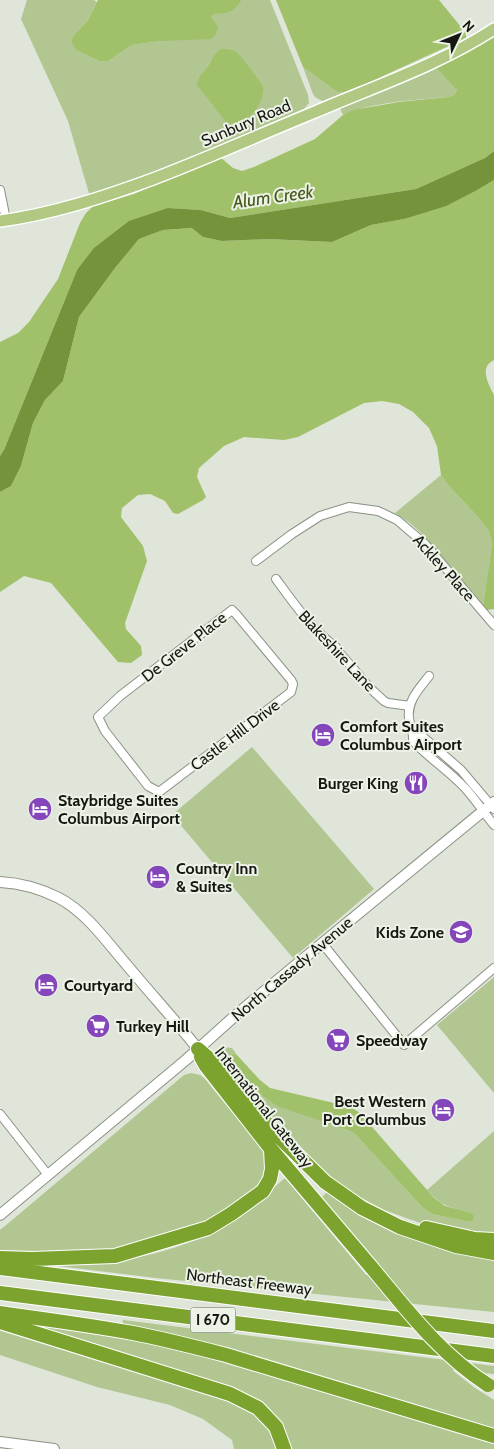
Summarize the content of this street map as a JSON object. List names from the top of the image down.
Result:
{
  "streets": {
    "highway": ["International Gateway", "Northeast Freeway", "I 670"],
    "main road": ["Sunbury Road", "North Cassady Avenue"],
    "street": [
      "Ackley Place",
      "De Greve Place",
      "Blakeshire Lane",
      "Castle Hill Drive"
    ]
  },
  "crossings": [
    ["De Greve Place", "Castle Hill Drive"],
    ["North Cassady Avenue", "International Gateway"]
  ],
  "water": ["Alum Creek"],
  "places": {
    "hotel": [
      "Comfort Suites Columbus Airport",
      "Staybridge Suites Columbus Airport",
      "Country Inn & Suites",
      "Courtyard",
      "Best Western Port Columbus"
    ],
    "restaurant": ["Burger King"],
    "school or university": ["Kids Zone"],
    "supermarket": ["Turkey Hill", "Speedway"]
  },
  "north": "top right"
}
